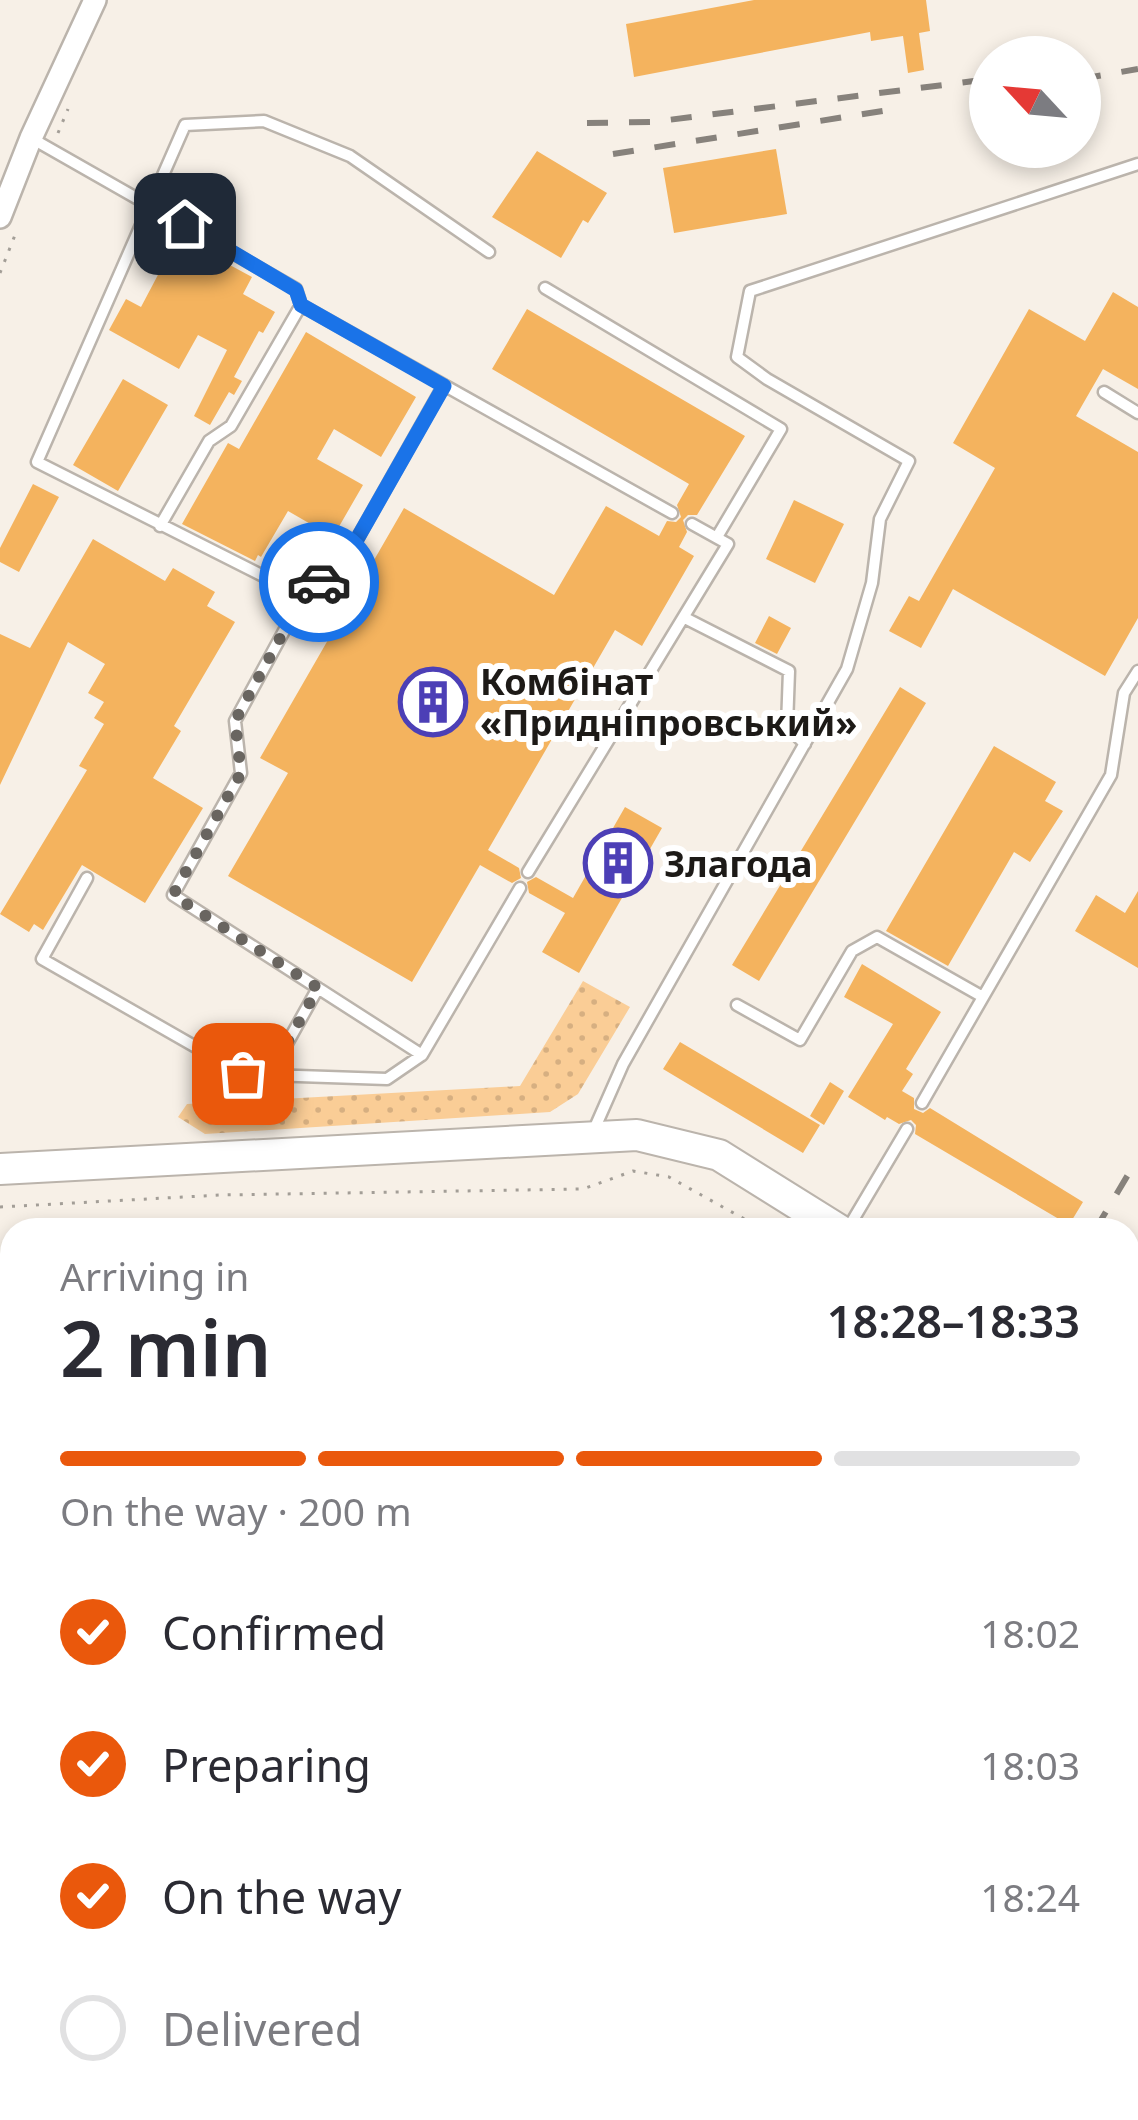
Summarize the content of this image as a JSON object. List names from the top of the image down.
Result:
{
  "places": {
    "building": ["Комбінат «Придніпровський»", "Злагода"]
  },
  "north": "top left",
  "page": {
    "heading": ["2 min", "Arriving in", "18:28–18:33"],
    "bar": "On the way · 200 m",
    "list": [
      ["Confirmed", "18:02"],
      ["Preparing", "18:03"],
      ["On the way", "18:24"],
      "Delivered"
    ]
  }
}
